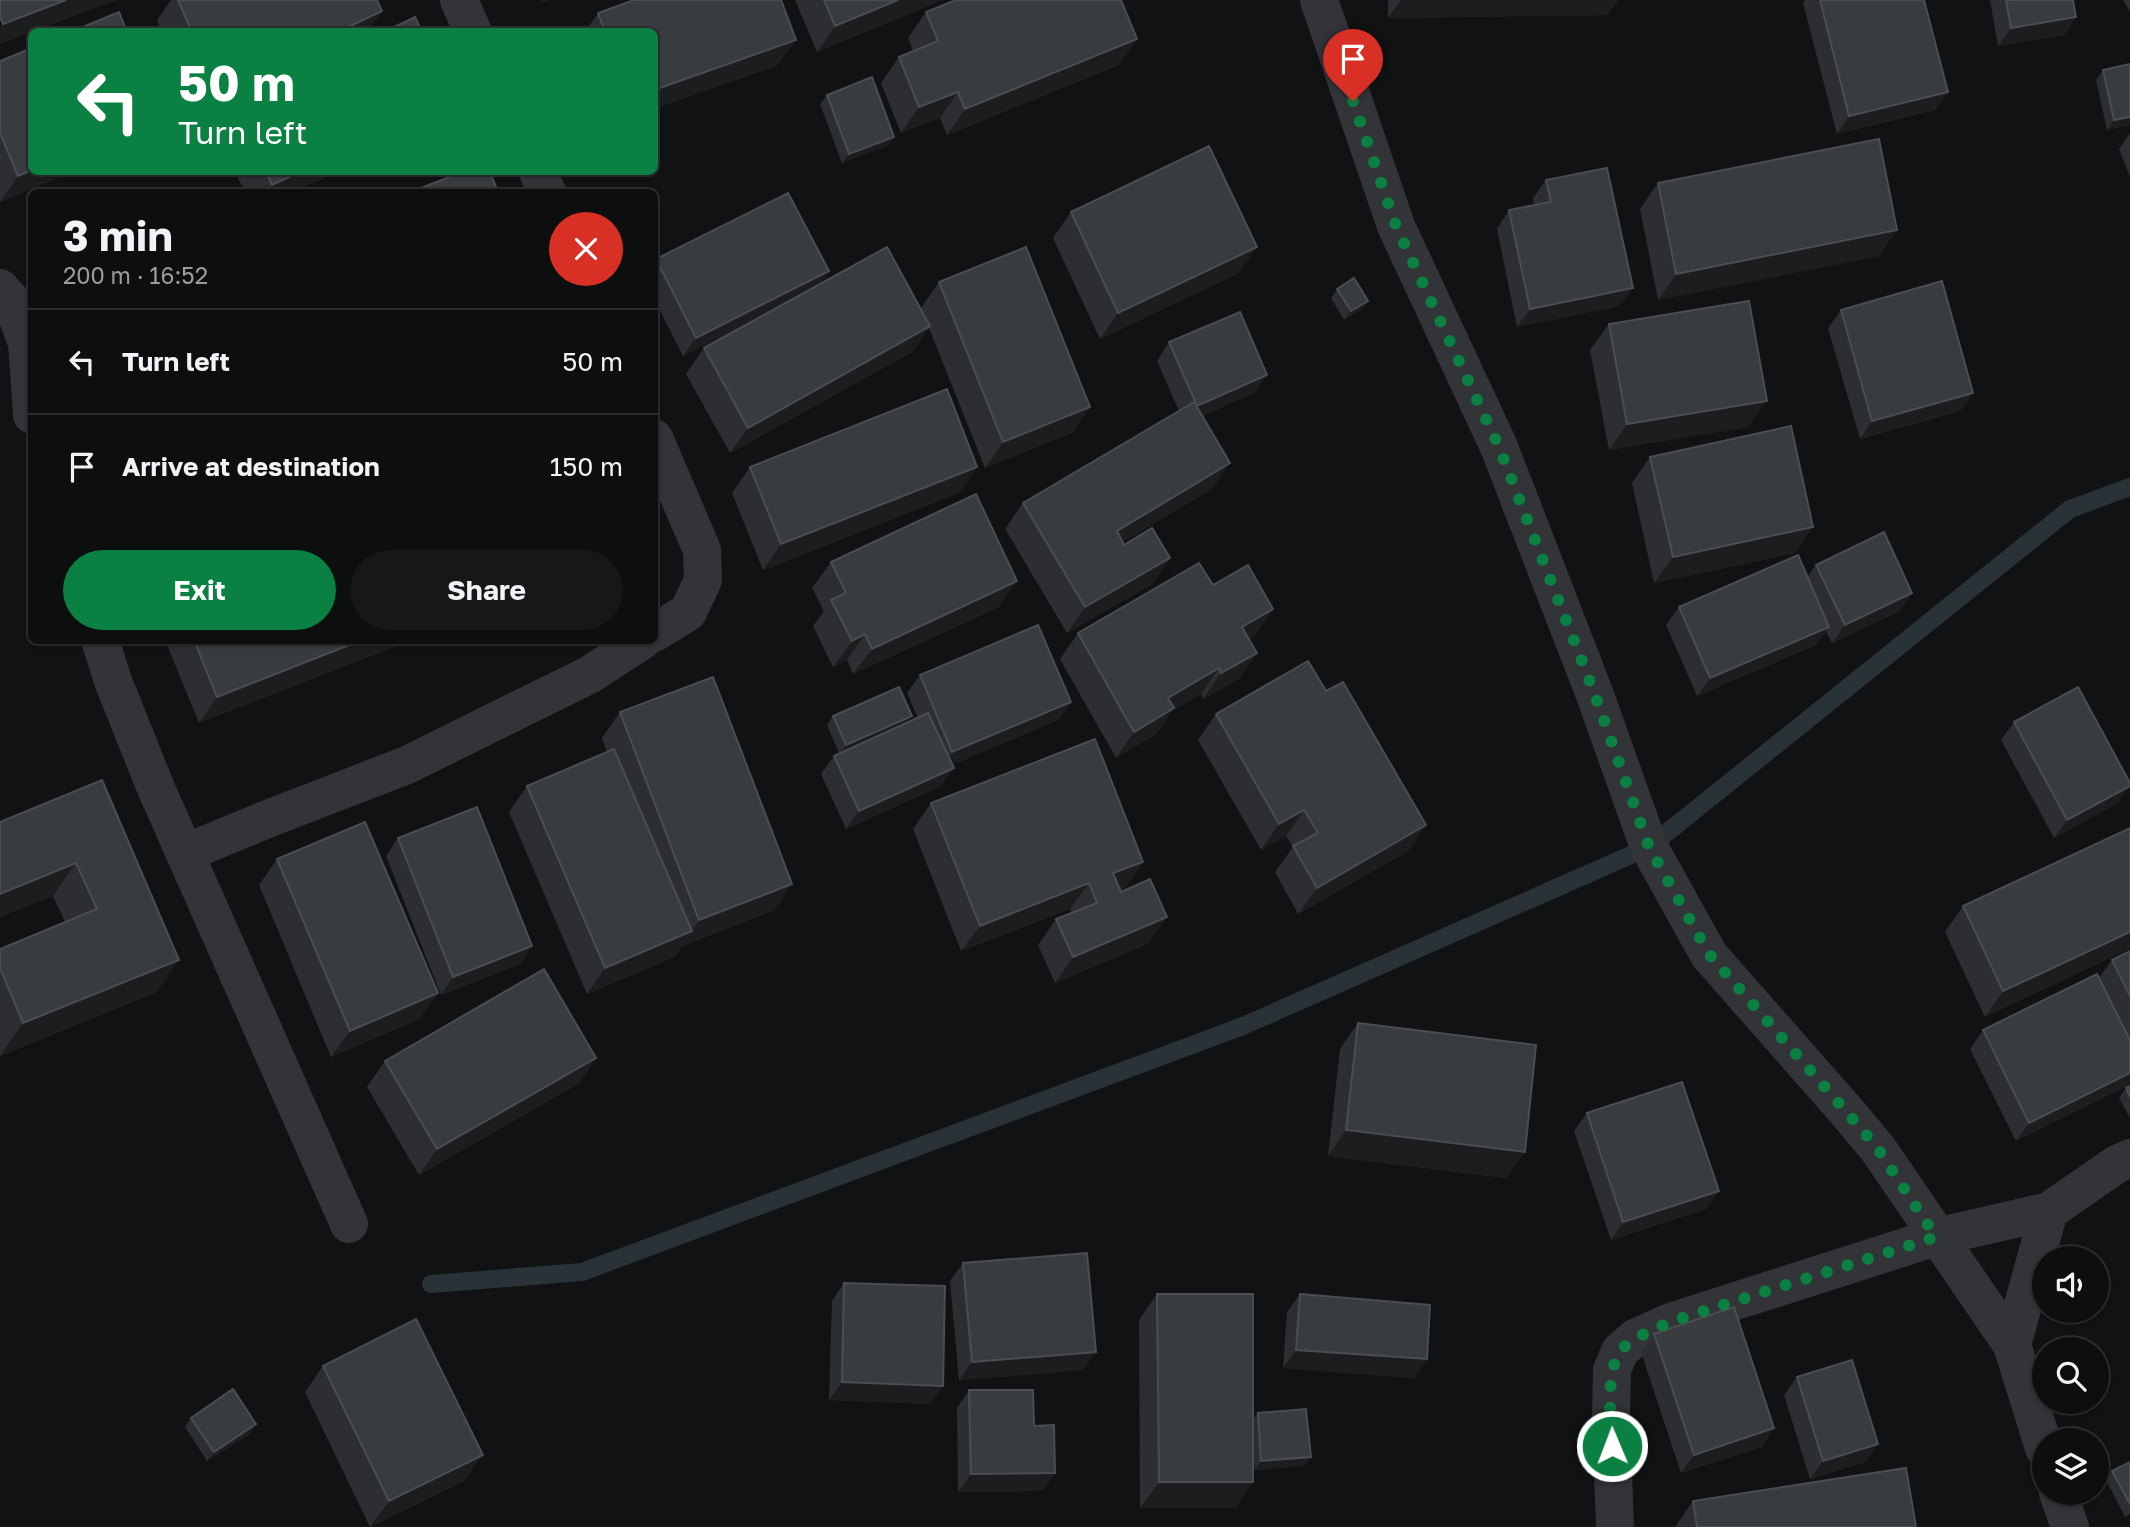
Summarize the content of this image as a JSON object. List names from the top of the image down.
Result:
{
  "page": {
    "turn": ["50 m", "Turn left"],
    "heading": ["3 min", "200 m · 16:52"],
    "list": [
      {
        "name": "Turn left",
        "value": "50 m"
      },
      {
        "name": "Arrive at destination",
        "value": "150 m"
      }
    ],
    "buttons": ["Exit", "Share"]
  }
}
